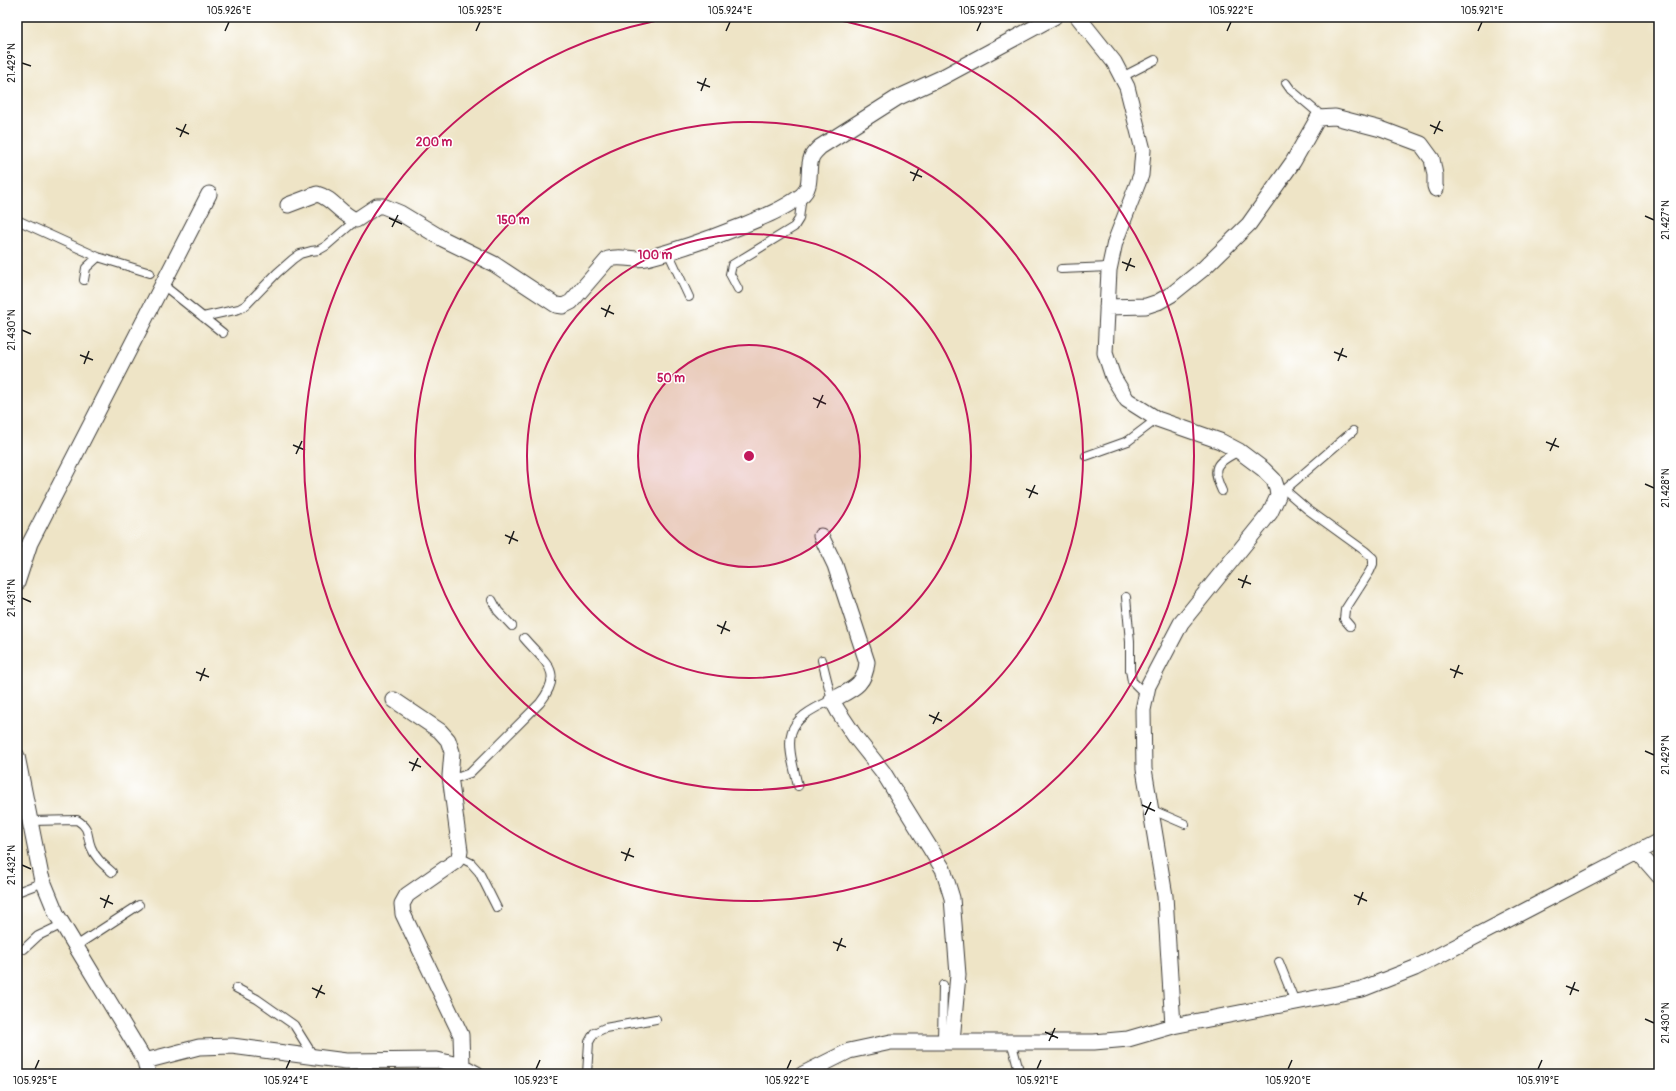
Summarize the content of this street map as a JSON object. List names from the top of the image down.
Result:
{
  "coordinates": [
    "105.926°E",
    "105.925°E",
    "105.924°E",
    "105.923°E",
    "105.922°E",
    "105.921°E",
    "21.429°N",
    "21.427°N",
    "21.430°N",
    "21.428°N",
    "21.431°N",
    "21.432°N",
    "105.920°E",
    "105.919°E"
  ],
  "rings": [
    "200 m",
    "150 m",
    "100 m",
    "50 m"
  ]
}
